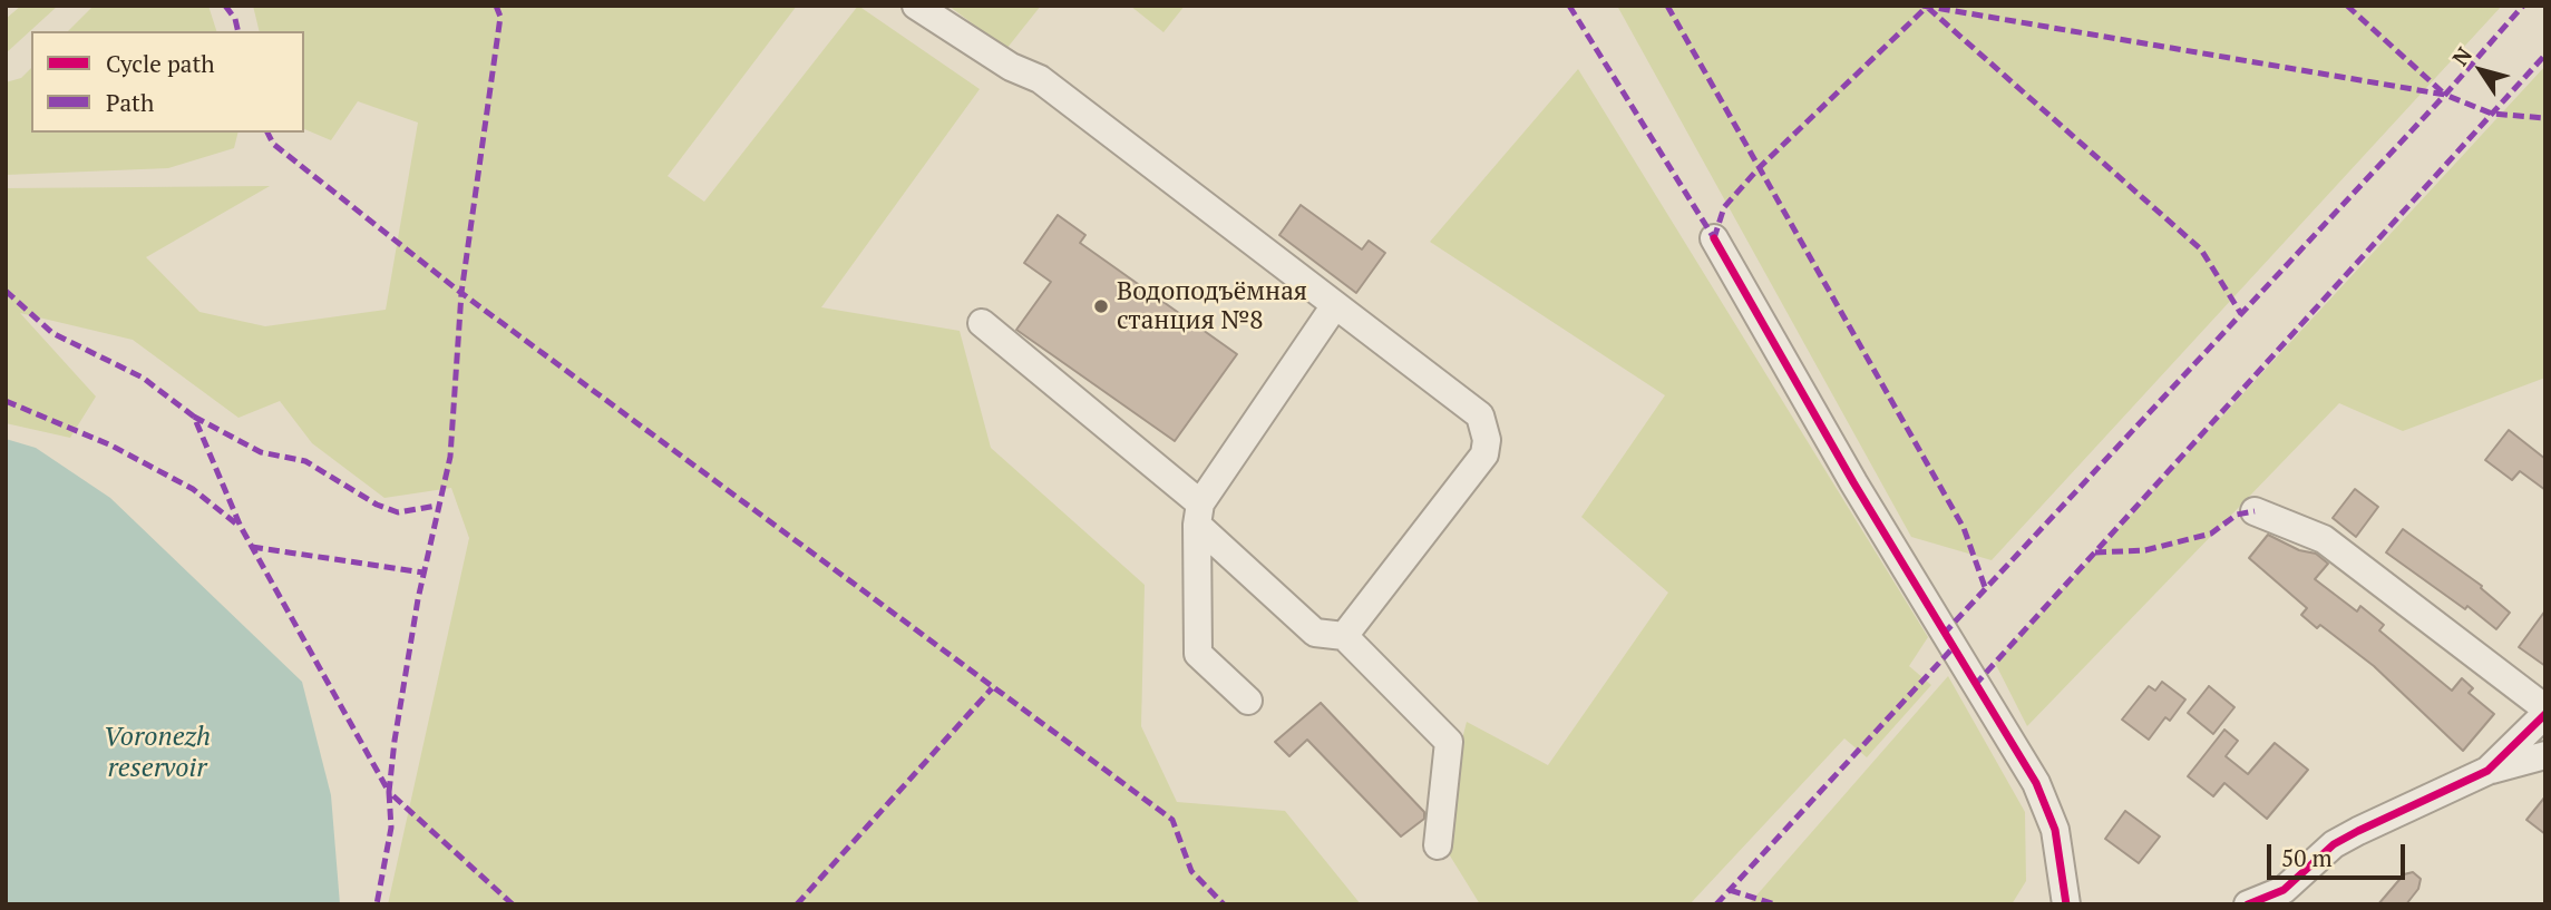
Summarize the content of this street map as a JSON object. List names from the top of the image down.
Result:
{
  "water": ["Voronezh reservoir"],
  "places": ["Водоподъёмная станция №8"],
  "legend": ["Cycle path", "Path"],
  "scale_bar": "50 m",
  "north": "top left"
}
